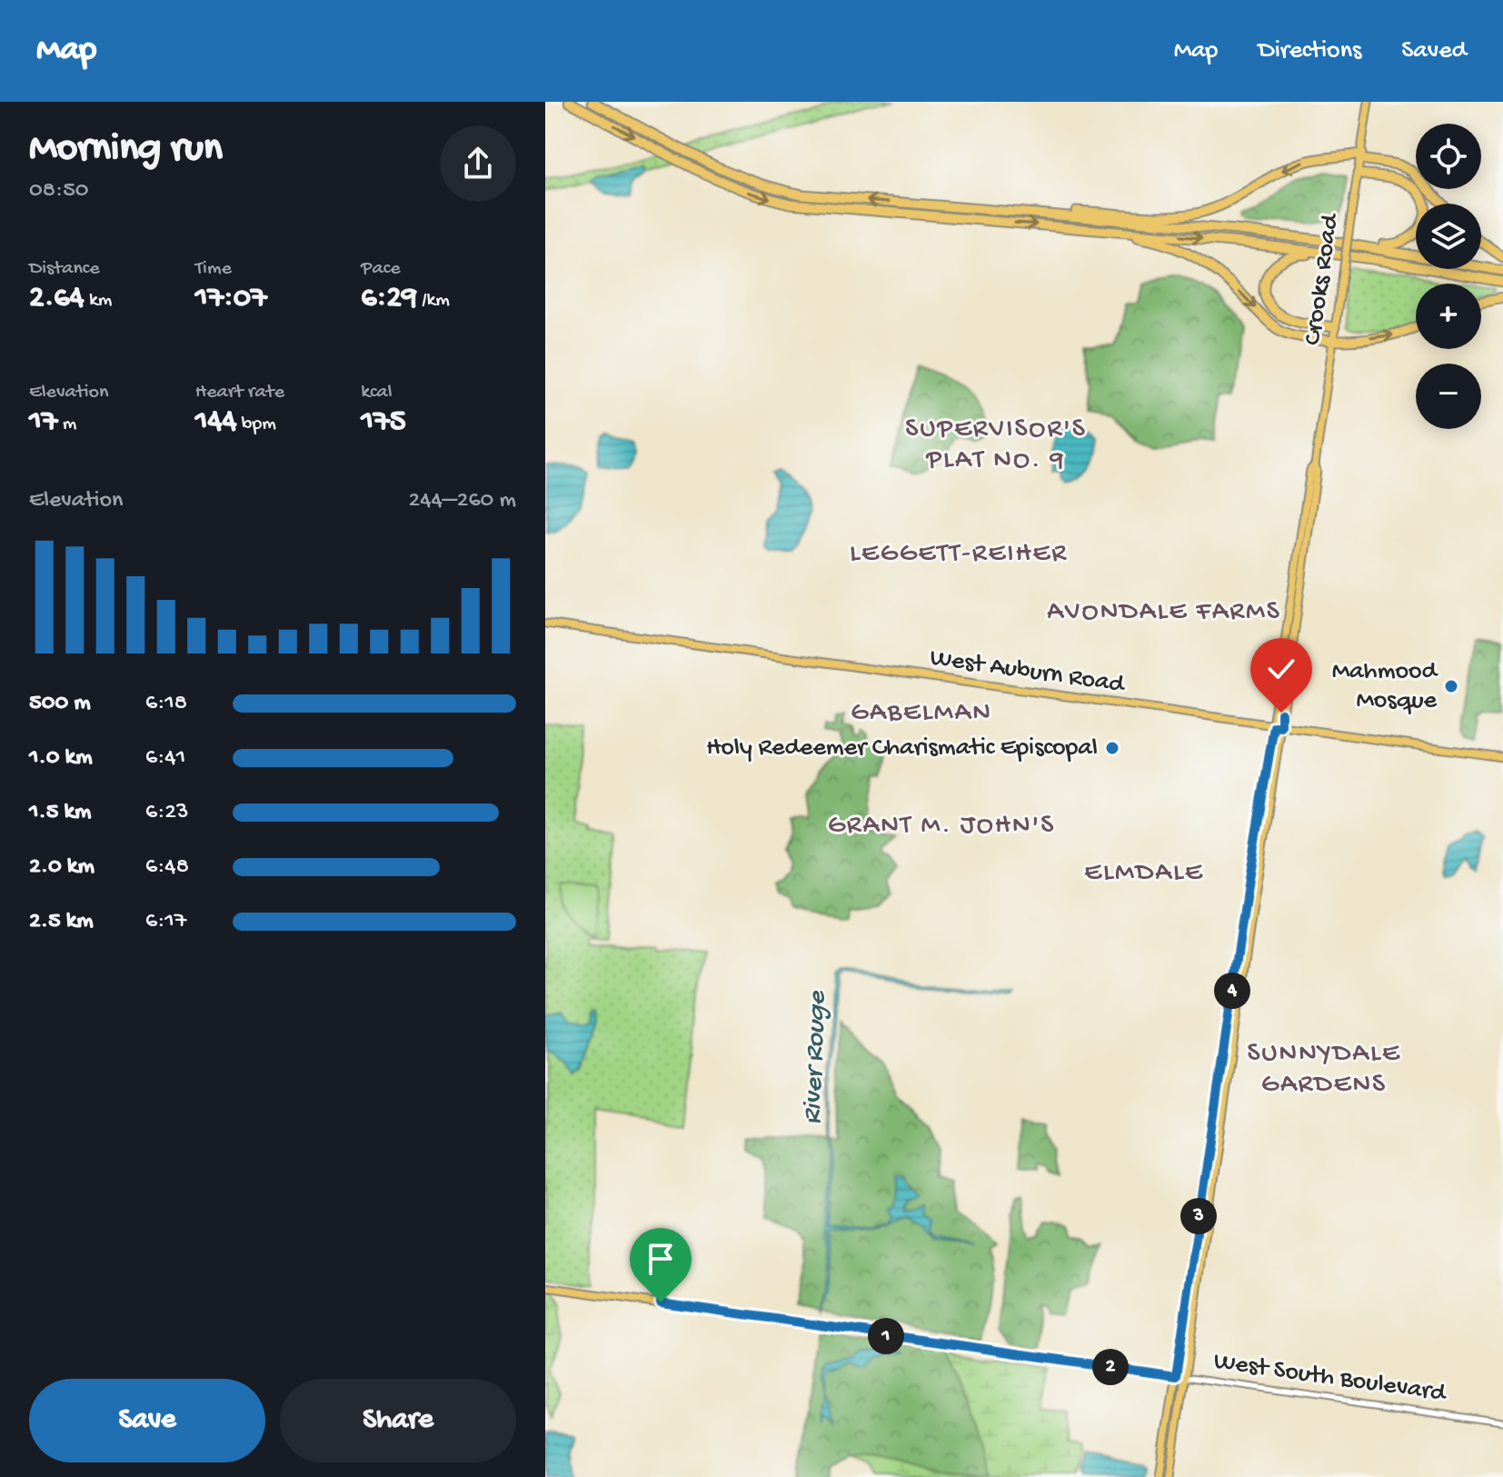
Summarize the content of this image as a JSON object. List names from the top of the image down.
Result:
{
  "streets": {
    "main road": ["Crooks Road", "West Auburn Road", "West South Boulevard"]
  },
  "crossings": [
    ["Crooks Road", "West Auburn Road"],
    ["Crooks Road", "West South Boulevard"]
  ],
  "districts": [
    "SUPERVISOR'S PLAT NO. 9",
    "LEGGETT-REIHER",
    "AVONDALE FARMS",
    "GABELMAN",
    "GRANT M. JOHN'S",
    "ELMDALE",
    "SUNNYDALE GARDENS"
  ],
  "water": ["River Rouge"],
  "places": ["Mahmood Mosque", "Holy Redeemer Charismatic Episcopal"],
  "page": {
    "header": "Map",
    "nav": ["Map", "Directions", "Saved"],
    "heading": ["Morning run", "08:50"],
    "map_buttons": ["+", "−"],
    "stats": [
      ["Distance", "2.64 km"],
      ["Time", "17:07"],
      ["Pace", "6:29 /km"],
      ["Elevation", "17 m"],
      ["Heart rate", "144 bpm"],
      ["kcal", "175"]
    ],
    "chart": ["Elevation", "244–260 m"],
    "list": [
      {
        "name": "500 m",
        "note": "6:18"
      },
      {
        "name": "1.0 km",
        "note": "6:41"
      },
      {
        "name": "1.5 km",
        "note": "6:23"
      },
      {
        "name": "2.0 km",
        "note": "6:48"
      },
      {
        "name": "2.5 km",
        "note": "6:17"
      }
    ],
    "pins": [
      "4",
      "3",
      "1",
      "2"
    ],
    "buttons": ["Save", "Share"]
  }
}
